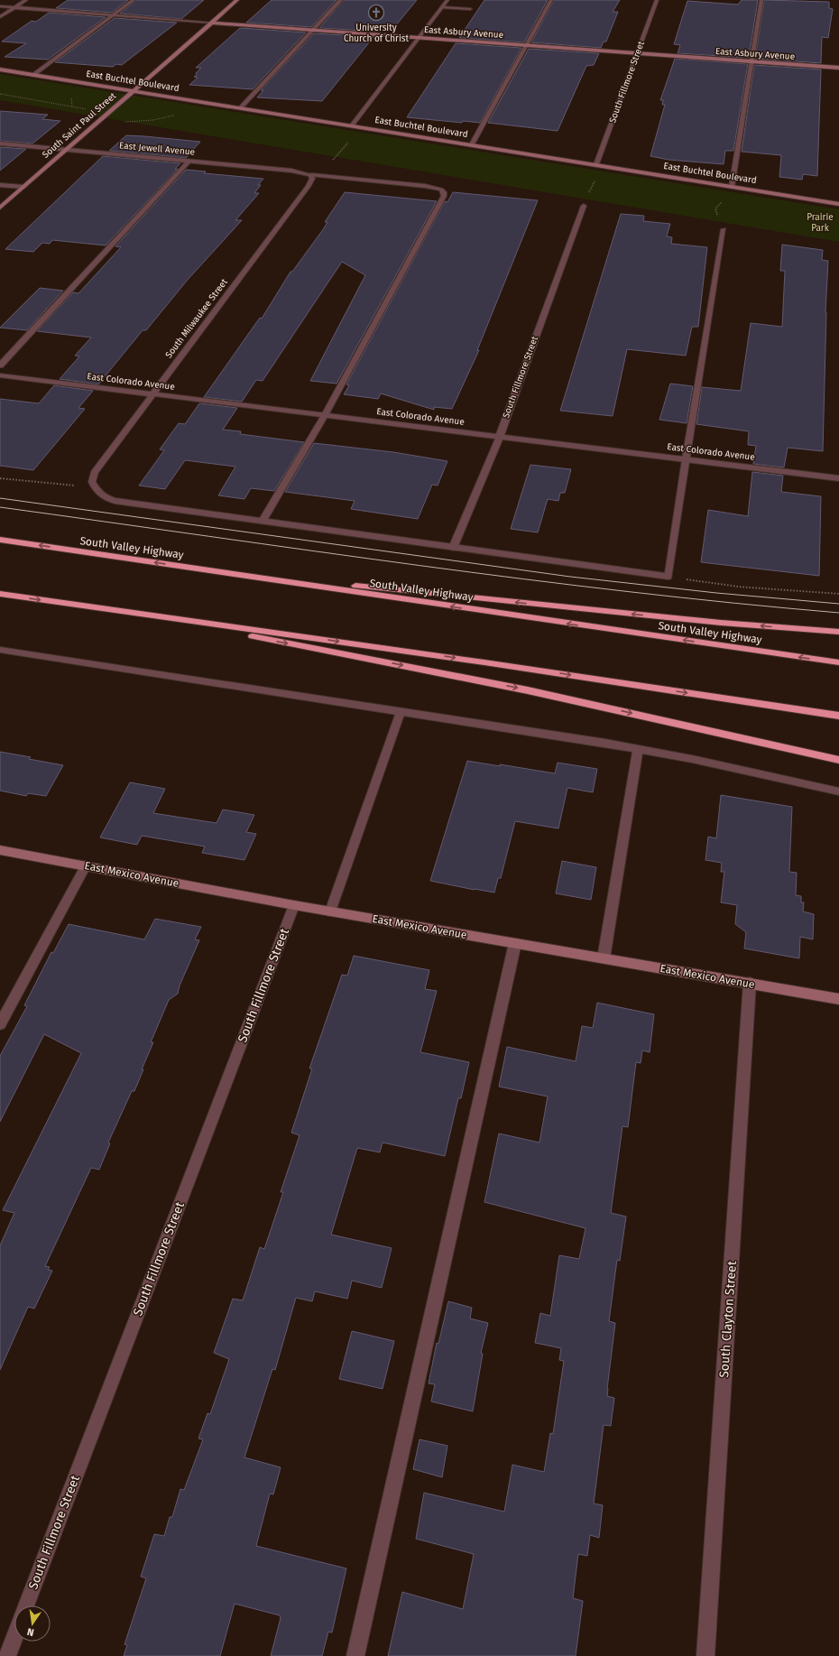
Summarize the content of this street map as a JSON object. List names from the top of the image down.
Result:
{
  "streets": {
    "highway": ["South Valley Highway"],
    "street": [
      "East Asbury Avenue",
      "East Buchtel Boulevard",
      "South Fillmore Street",
      "South Saint Paul Street",
      "East Jewell Avenue",
      "South Milwaukee Street",
      "East Colorado Avenue",
      "East Mexico Avenue",
      "South Clayton Street"
    ]
  },
  "crossings": [
    ["East Asbury Avenue", "South Fillmore Street"],
    ["East Asbury Avenue", "South Saint Paul Street"],
    ["East Buchtel Boulevard", "South Fillmore Street"],
    ["East Buchtel Boulevard", "South Saint Paul Street"],
    ["South Fillmore Street", "East Colorado Avenue"],
    ["South Fillmore Street", "East Mexico Avenue"],
    ["South Saint Paul Street", "East Jewell Avenue"],
    ["East Jewell Avenue", "South Milwaukee Street"],
    ["East Jewell Avenue", "East Colorado Avenue"],
    ["South Milwaukee Street", "East Colorado Avenue"],
    ["East Mexico Avenue", "South Clayton Street"]
  ],
  "parks": ["Prairie Park"],
  "places": {
    "church": ["University Church of Christ"]
  },
  "north": "bottom"
}
